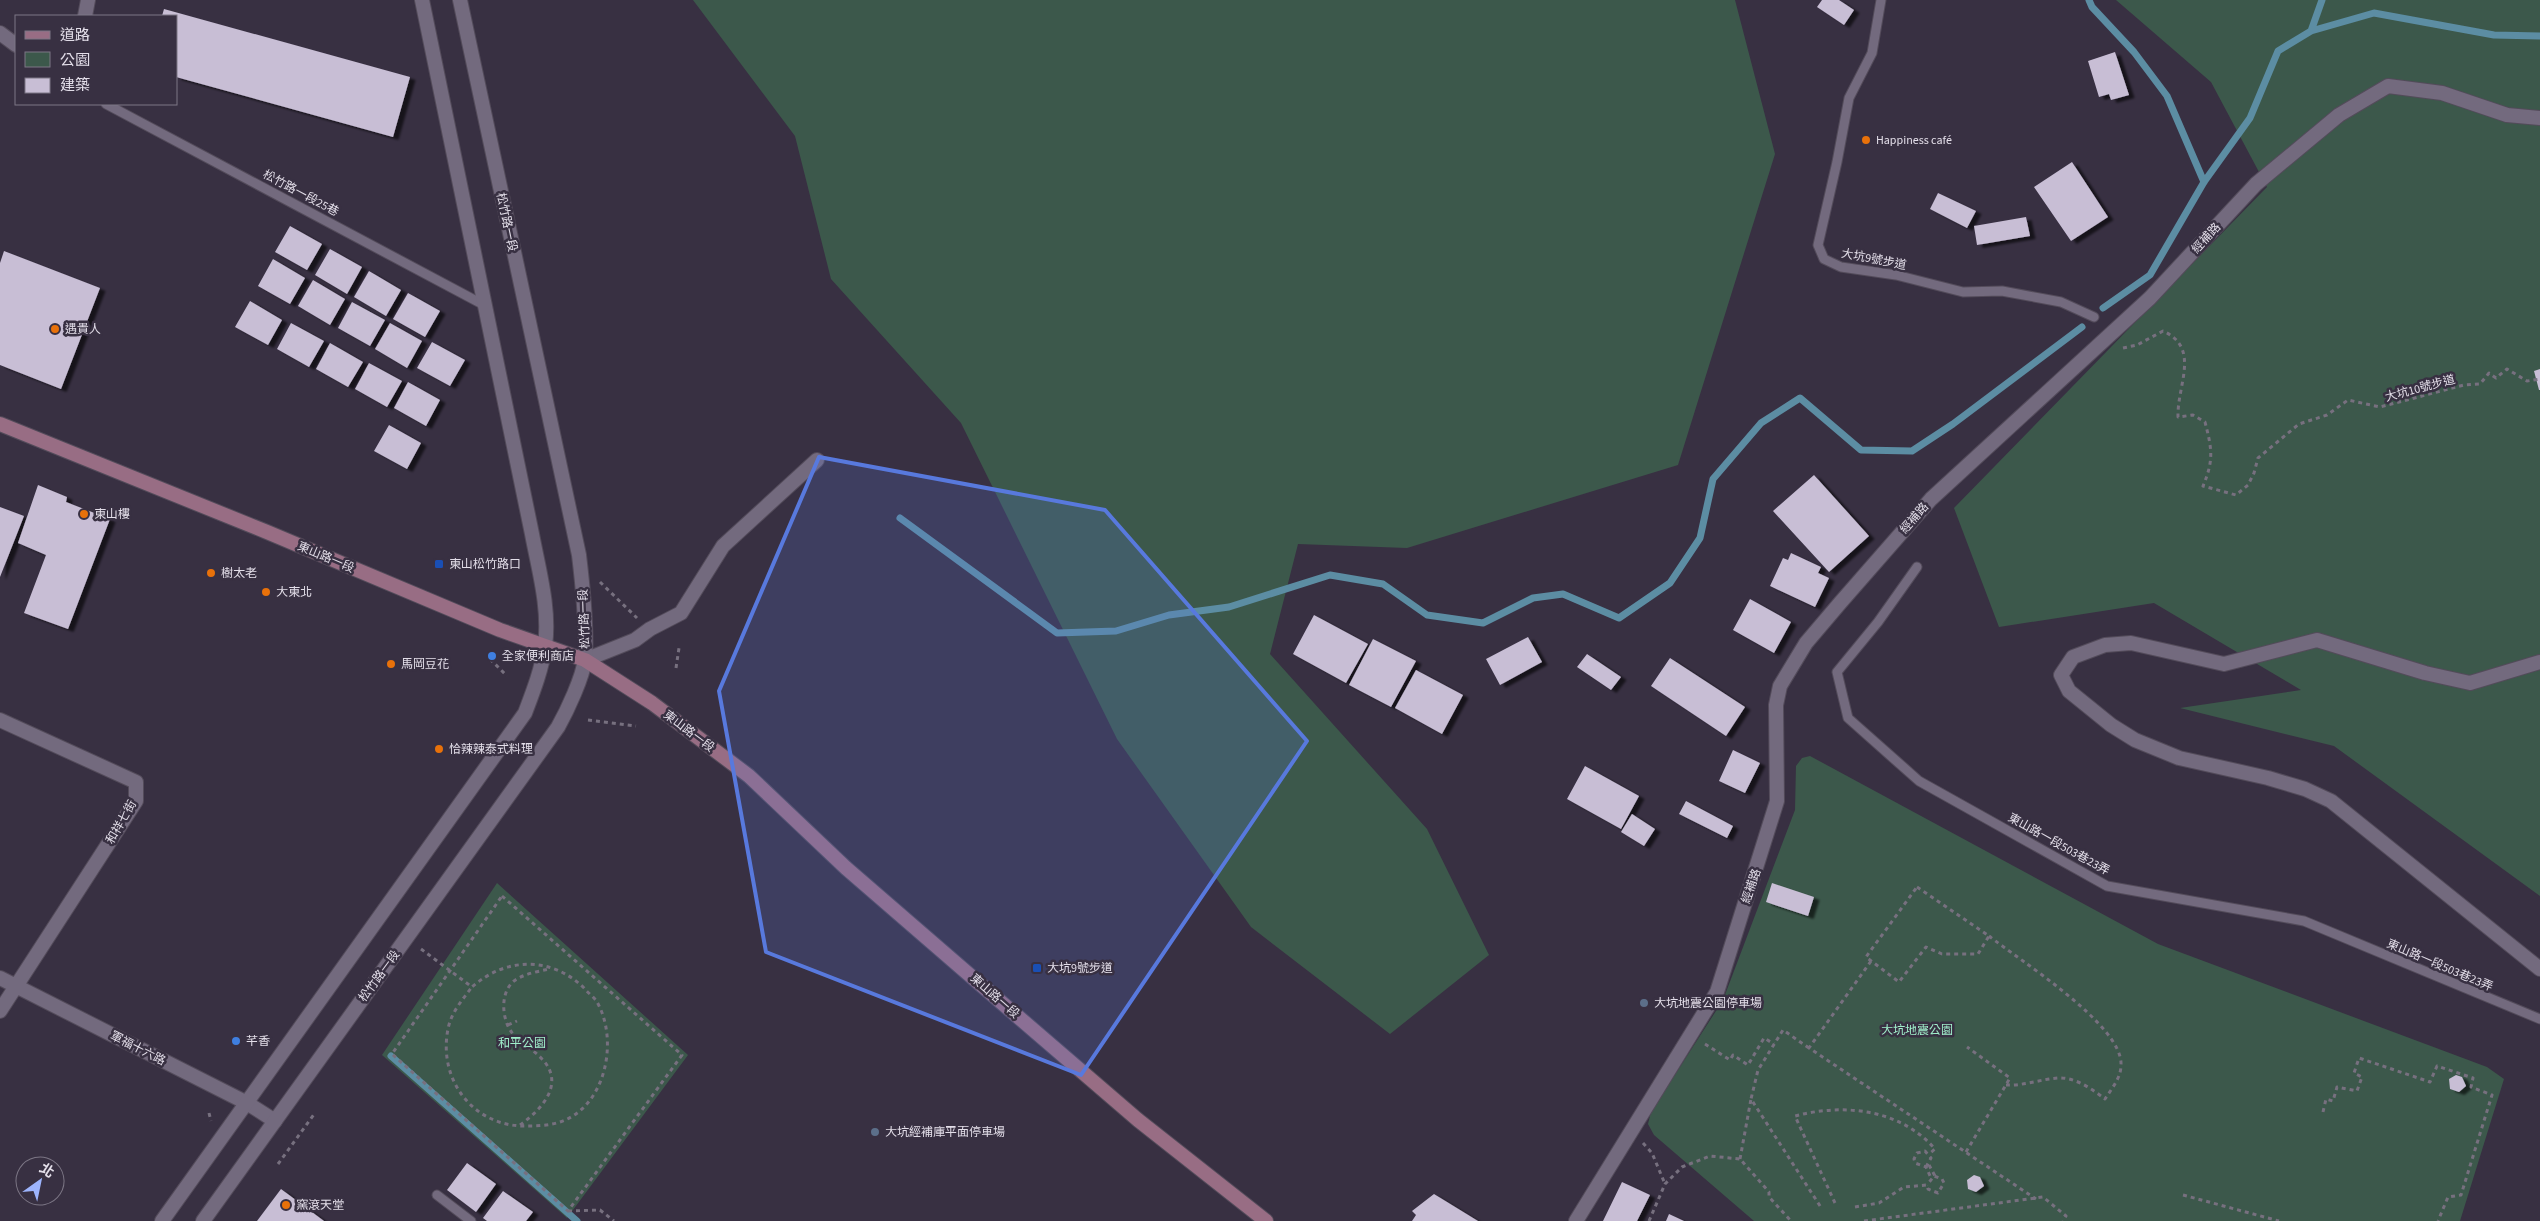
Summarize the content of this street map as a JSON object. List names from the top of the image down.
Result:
{
  "streets": {
    "main road": ["東山路一段"],
    "street": [
      "松竹路一段",
      "經補路",
      "和祥七街",
      "軍福十六路"
    ],
    "lane": ["松竹路一段25巷", "大坑9號步道", "東山路一段503巷23弄"],
    "path": ["大坑10號步道"]
  },
  "crossings": [
    ["松竹路一段", "東山路一段"],
    ["松竹路一段", "軍福十六路"],
    ["經補路", "大坑10號步道"],
    ["和祥七街", "軍福十六路"]
  ],
  "parks": ["大坑地震公園", "和平公園"],
  "places": {
    "other": [
      "Happiness café",
      "遇貴人",
      "東山樓",
      "樹太老",
      "大東北",
      "全家便利商店",
      "馬岡豆花",
      "恰辣辣泰式料理",
      "大坑地震公園停車場",
      "芊香",
      "大坑經補庫平面停車場",
      "窯滾天堂"
    ],
    "transit": ["東山松竹路口", "大坑9號步道"]
  },
  "legend": ["道路", "公園", "建築"],
  "north": "top right"
}
